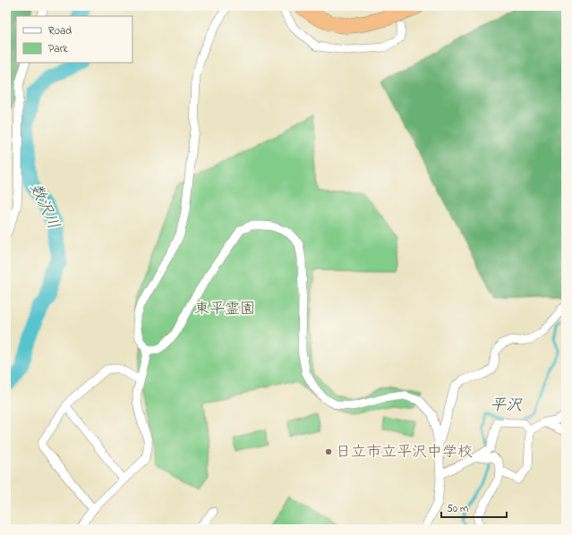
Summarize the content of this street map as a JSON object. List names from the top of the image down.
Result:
{
  "water": ["数沢川", "平沢"],
  "parks": ["東平霊園"],
  "places": ["日立市立平沢中学校"],
  "legend": ["Road", "Park"],
  "scale_bar": "50 m"
}
